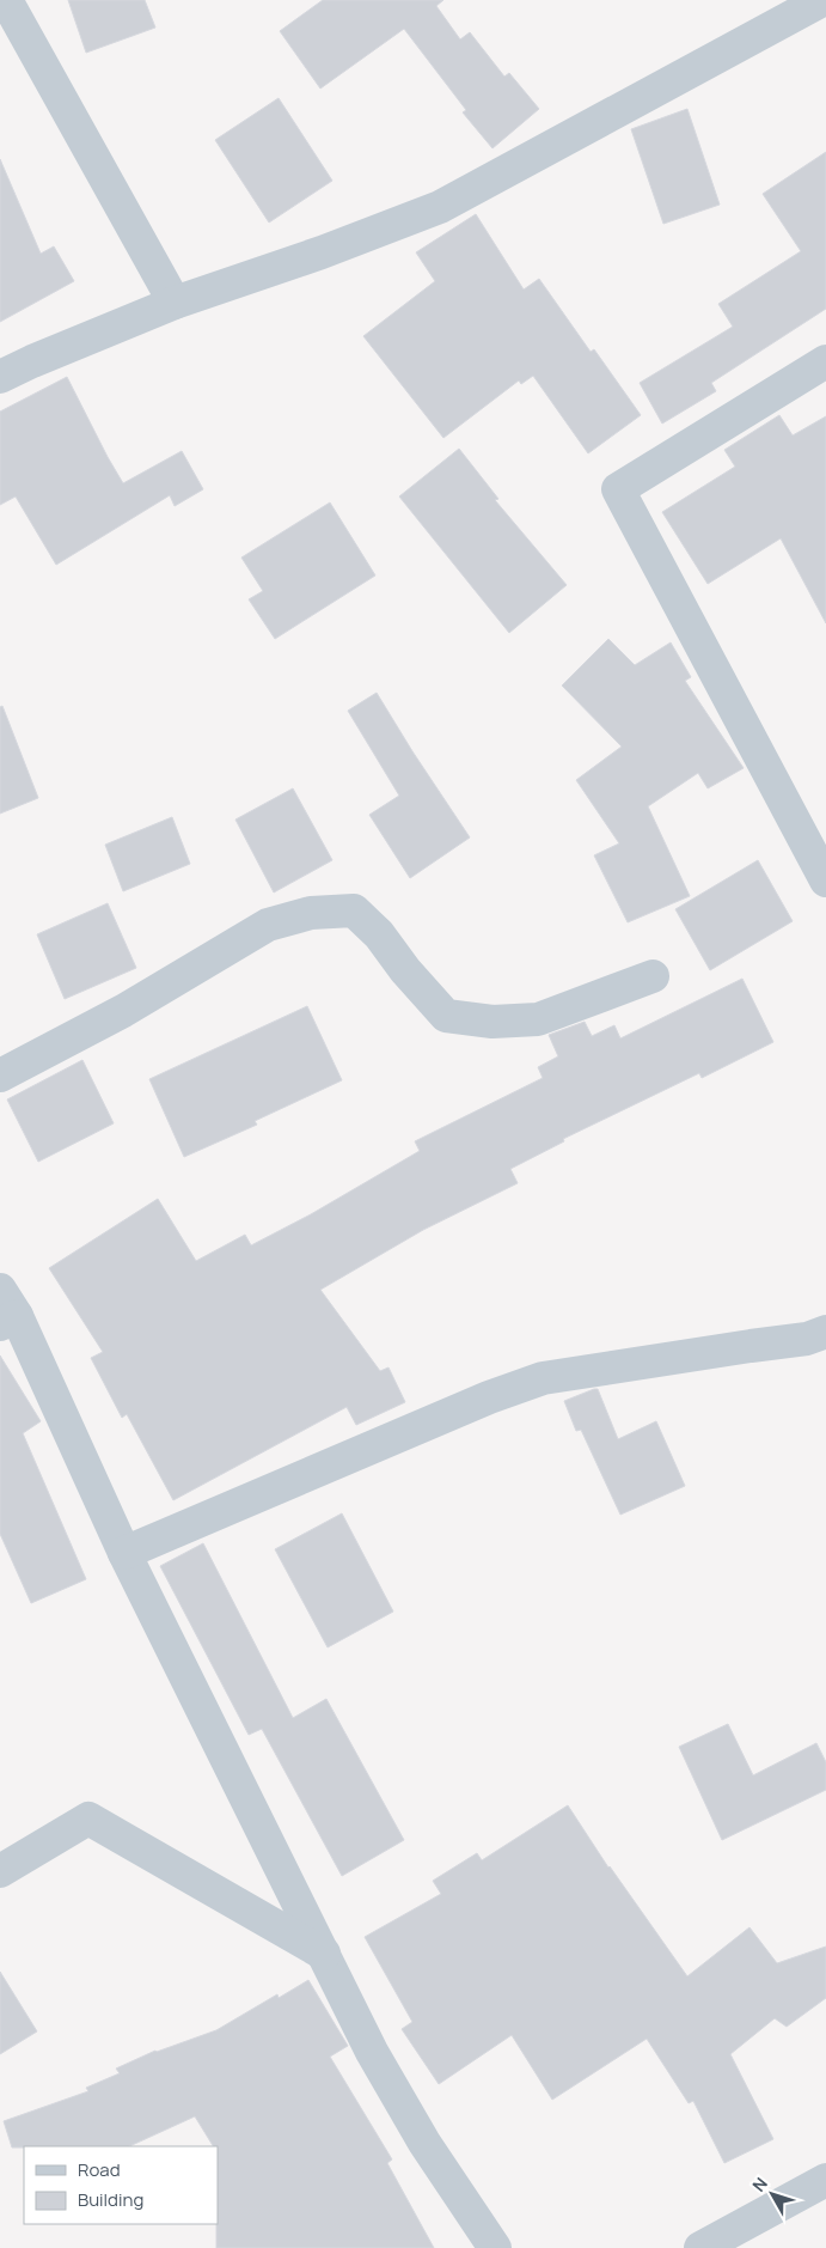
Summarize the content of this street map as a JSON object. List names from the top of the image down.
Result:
{
  "legend": ["Road", "Building"],
  "north": "top left"
}
